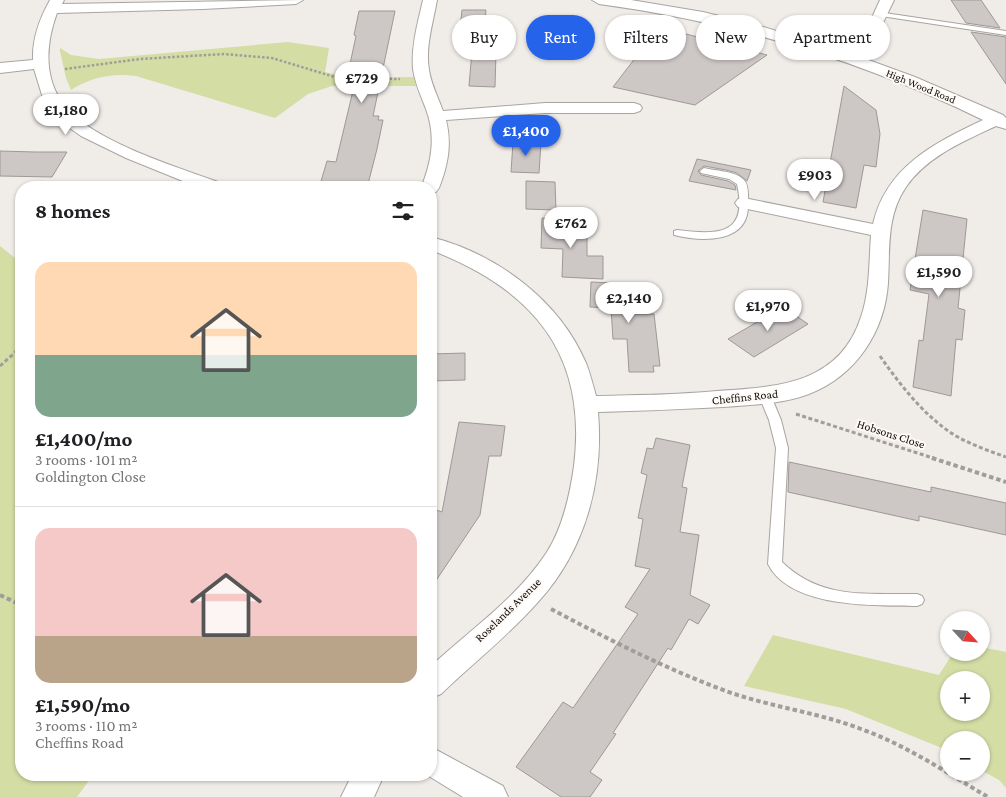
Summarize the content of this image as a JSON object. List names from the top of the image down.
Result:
{
  "streets": {
    "street": ["High Wood Road", "Cheffins Road", "Roselands Avenue"],
    "path": ["Hobsons Close"]
  },
  "crossings": [
    ["High Wood Road", "Cheffins Road"],
    ["Cheffins Road", "Hobsons Close"],
    ["Cheffins Road", "Roselands Avenue"]
  ],
  "north": "bottom right",
  "page": {
    "chip": [
      "Buy",
      "Rent",
      "Filters",
      "New",
      "Apartment"
    ],
    "price": [
      "£729",
      "£1,180",
      "£1,400",
      "£903",
      "£762",
      "£1,590",
      "£2,140",
      "£1,970"
    ],
    "heading": "8 homes",
    "list": [
      {
        "name": "£1,400/mo",
        "note": "3 rooms · 101 m² · Goldington Close"
      },
      {
        "name": "£1,590/mo",
        "note": "3 rooms · 110 m² · Cheffins Road"
      }
    ],
    "map_buttons": ["+", "−"]
  }
}
